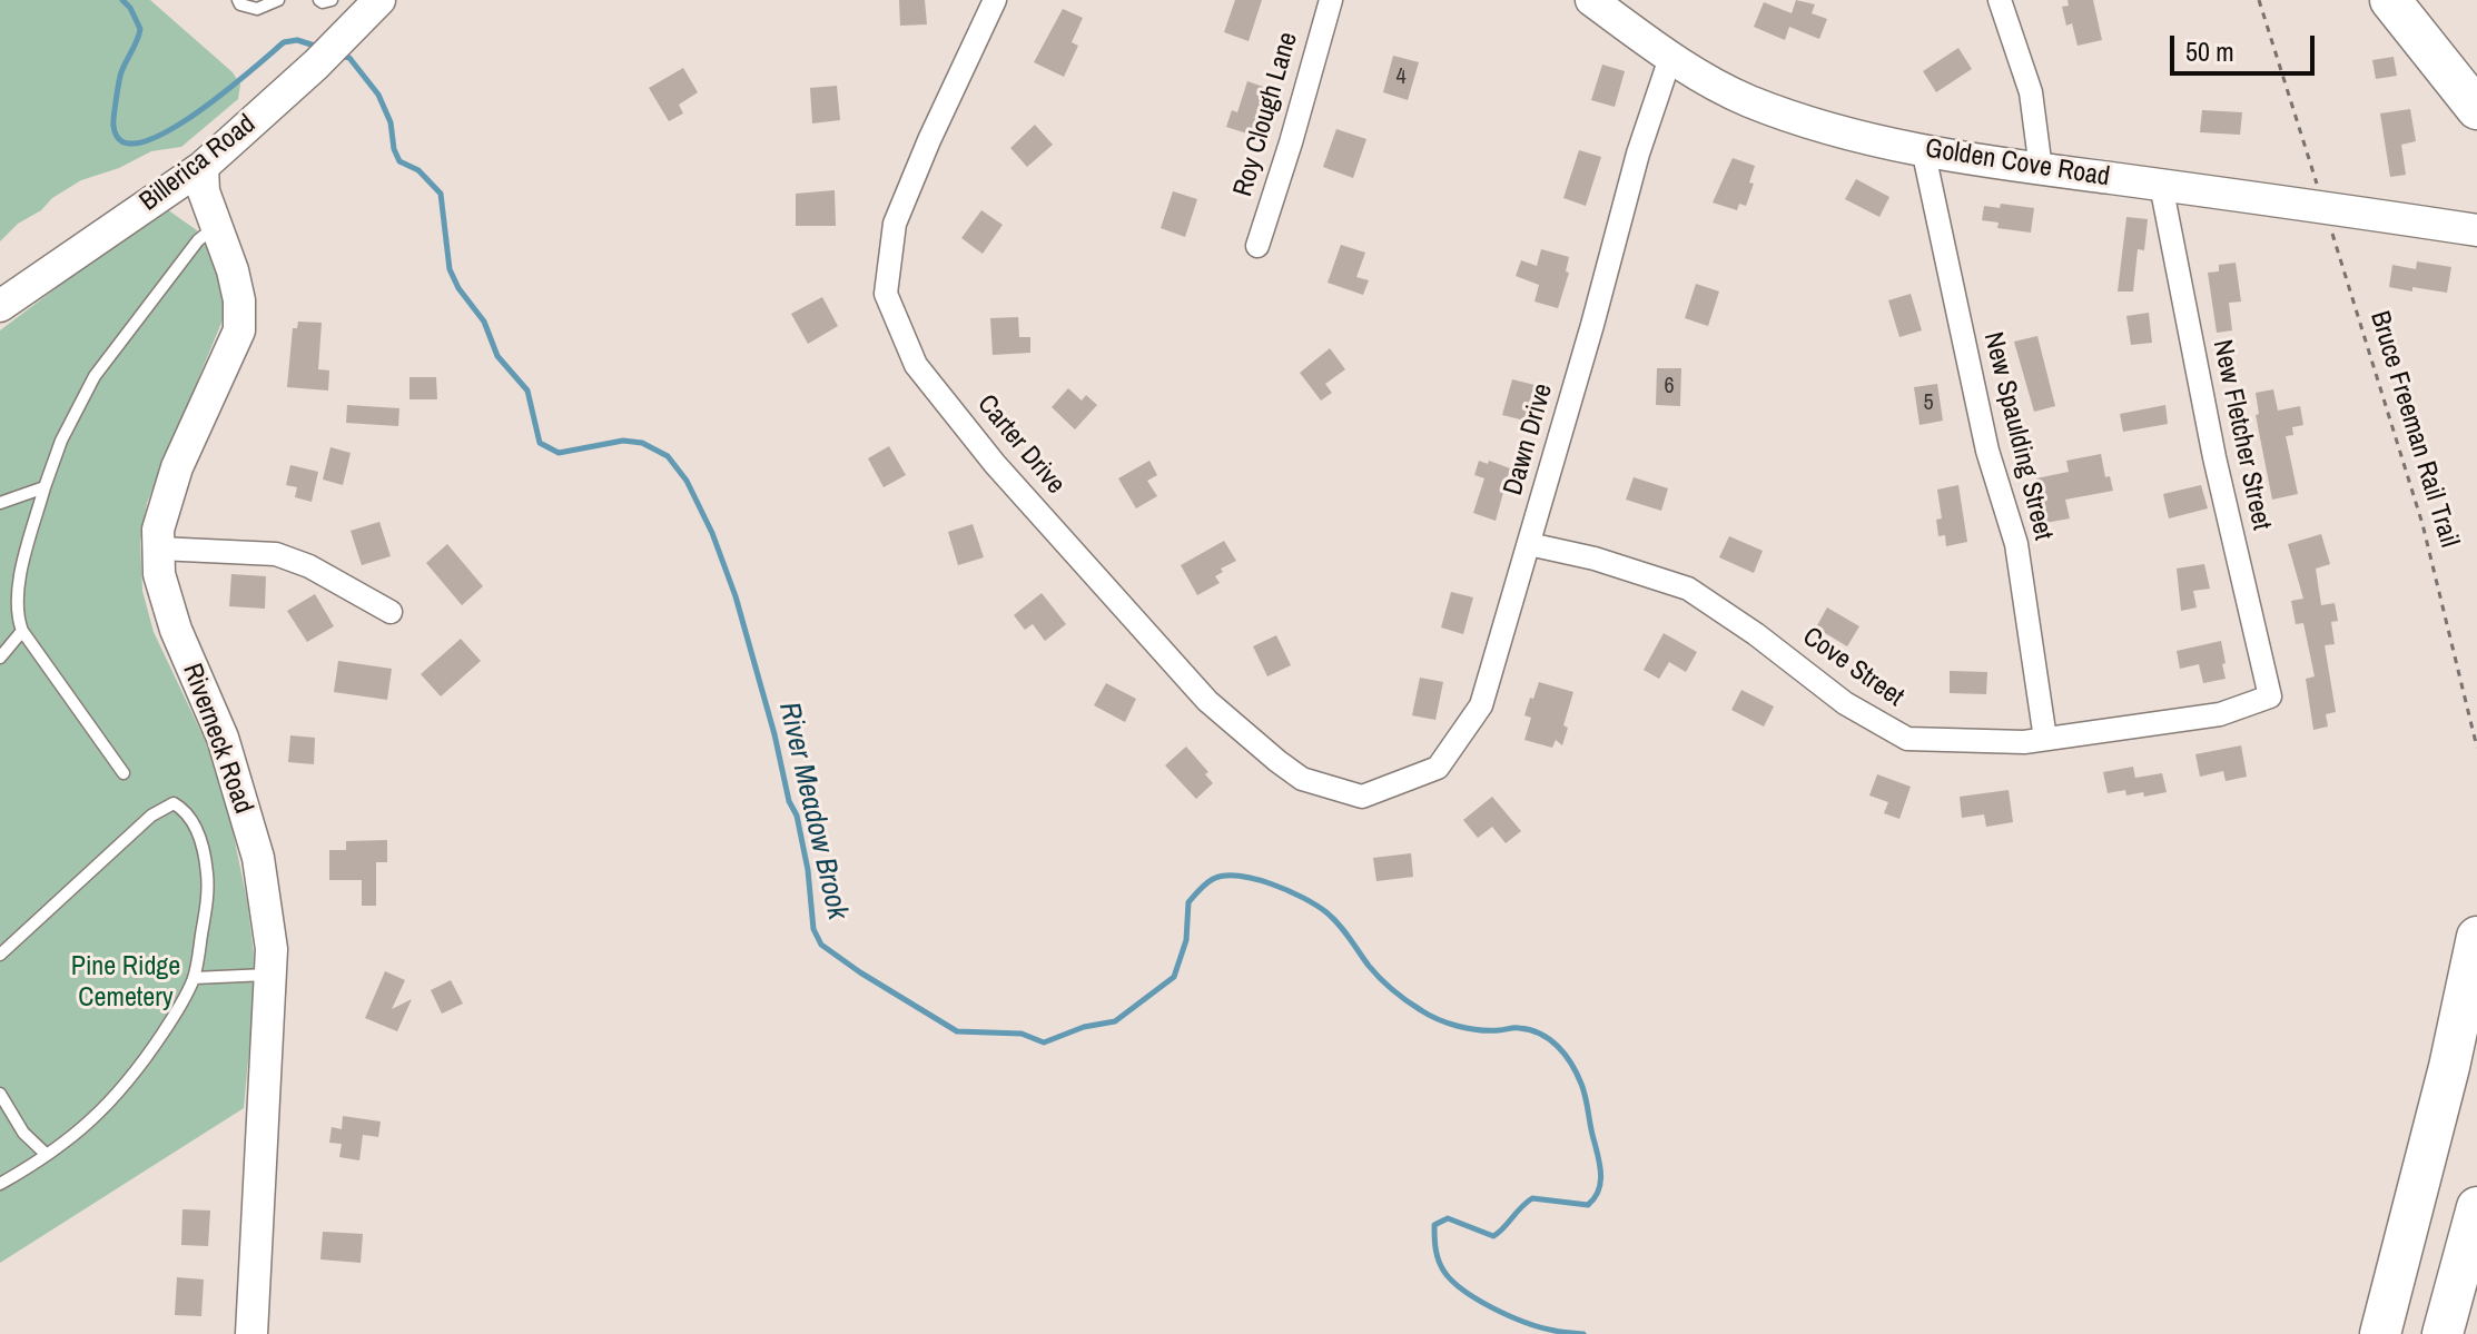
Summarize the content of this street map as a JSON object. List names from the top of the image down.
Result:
{
  "streets": {
    "main road": ["Billerica Road", "Golden Cove Road", "Riverneck Road"],
    "street": [
      "Roy Clough Lane",
      "New Fletcher Street",
      "New Spaulding Street",
      "Dawn Drive",
      "Carter Drive",
      "Cove Street"
    ],
    "path": ["Bruce Freeman Rail Trail"]
  },
  "crossings": [
    ["Billerica Road", "Riverneck Road"],
    ["Golden Cove Road", "New Fletcher Street"],
    ["Golden Cove Road", "New Spaulding Street"],
    ["Golden Cove Road", "Dawn Drive"],
    ["New Fletcher Street", "Cove Street"],
    ["New Spaulding Street", "Cove Street"],
    ["Dawn Drive", "Carter Drive"],
    ["Dawn Drive", "Cove Street"]
  ],
  "water": ["River Meadow Brook"],
  "parks": ["Pine Ridge Cemetery"],
  "house_numbers": ["4", "6", "5"],
  "scale_bar": "50 m"
}
